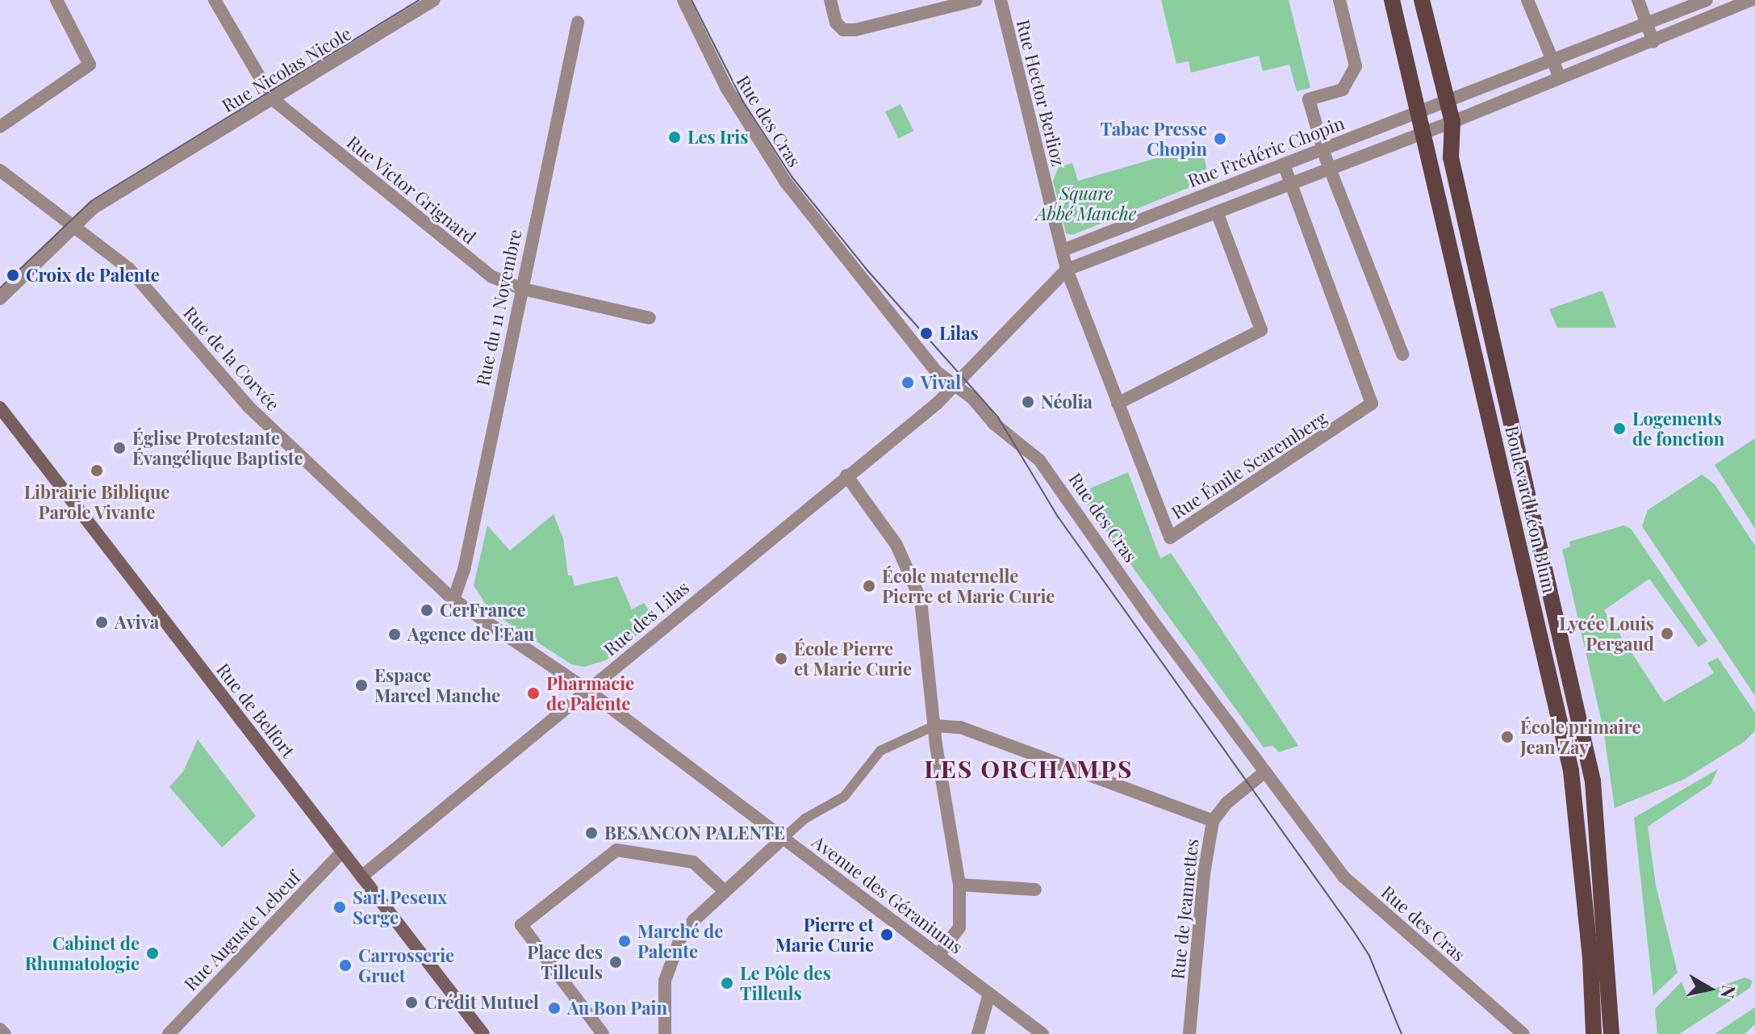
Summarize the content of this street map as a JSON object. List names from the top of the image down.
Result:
{
  "streets": {
    "main road": ["Boulevard Léon Blum", "Rue de Belfort"],
    "street": [
      "Rue Nicolas Nicole",
      "Rue Hector Berlioz",
      "Rue des Cras",
      "Rue Frédéric Chopin",
      "Rue Victor Grignard",
      "Rue du 11 Novembre",
      "Rue de la Corvée",
      "Rue Émile Scaremberg",
      "Rue des Lilas",
      "Avenue des Géraniums",
      "Rue de Jeannettes",
      "Rue Auguste Lebeuf"
    ]
  },
  "crossings": [
    ["Rue Nicolas Nicole", "Rue Victor Grignard"],
    ["Rue Nicolas Nicole", "Rue de la Corvée"],
    ["Rue Hector Berlioz", "Rue Frédéric Chopin"],
    ["Rue Hector Berlioz", "Rue Émile Scaremberg"],
    ["Rue des Cras", "Rue des Lilas"],
    ["Rue des Cras", "Rue de Jeannettes"],
    ["Rue Frédéric Chopin", "Rue Émile Scaremberg"],
    ["Rue Frédéric Chopin", "Boulevard Léon Blum"],
    ["Rue Victor Grignard", "Rue du 11 Novembre"],
    ["Rue du 11 Novembre", "Rue de la Corvée"],
    ["Rue de la Corvée", "Rue des Lilas"],
    ["Rue de la Corvée", "Avenue des Géraniums"],
    ["Rue des Lilas", "Rue de Belfort"],
    ["Rue des Lilas", "Avenue des Géraniums"],
    ["Rue de Belfort", "Rue Auguste Lebeuf"]
  ],
  "districts": ["LES ORCHAMPS"],
  "parks": ["Square Abbé Manche"],
  "places": [
    "Les Iris",
    "Tabac Presse Chopin",
    "Croix de Palente",
    "Lilas",
    "Vival",
    "Néolia",
    "Logements de fonction",
    "Église Protestante Évangélique Baptiste",
    "Librairie Biblique Parole Vivante",
    "École maternelle Pierre et Marie Curie",
    "CerFrance",
    "Aviva",
    "Lycée Louis Pergaud",
    "Agence de l'Eau",
    "École Pierre et Marie Curie",
    "Espace Marcel Manche",
    "Pharmacie de Palente",
    "École primaire Jean Zay",
    "BESANCON PALENTE",
    "Sarl Peseux Serge",
    "Pierre et Marie Curie",
    "Marché de Palente",
    "Cabinet de Rhumatologie",
    "Place des Tilleuls",
    "Carrosserie Gruet",
    "Le Pôle des Tilleuls",
    "Crédit Mutuel",
    "Au Bon Pain"
  ],
  "north": "right"
}
